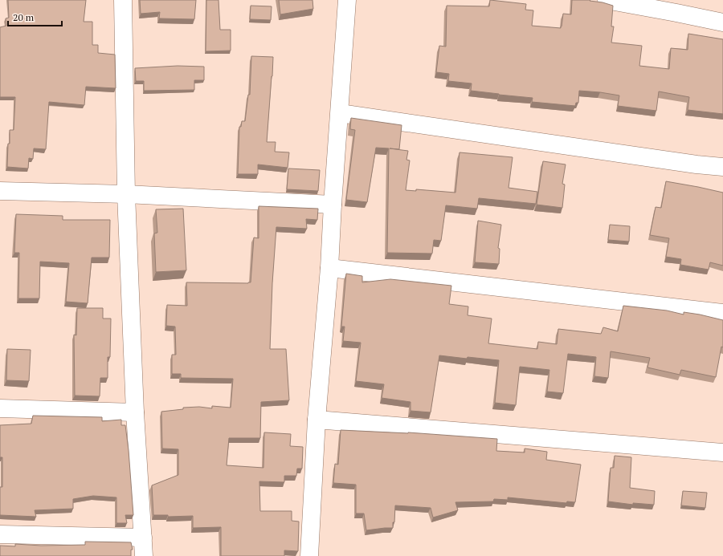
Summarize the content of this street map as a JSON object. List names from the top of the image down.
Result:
{
  "scale_bar": "20 m"
}
